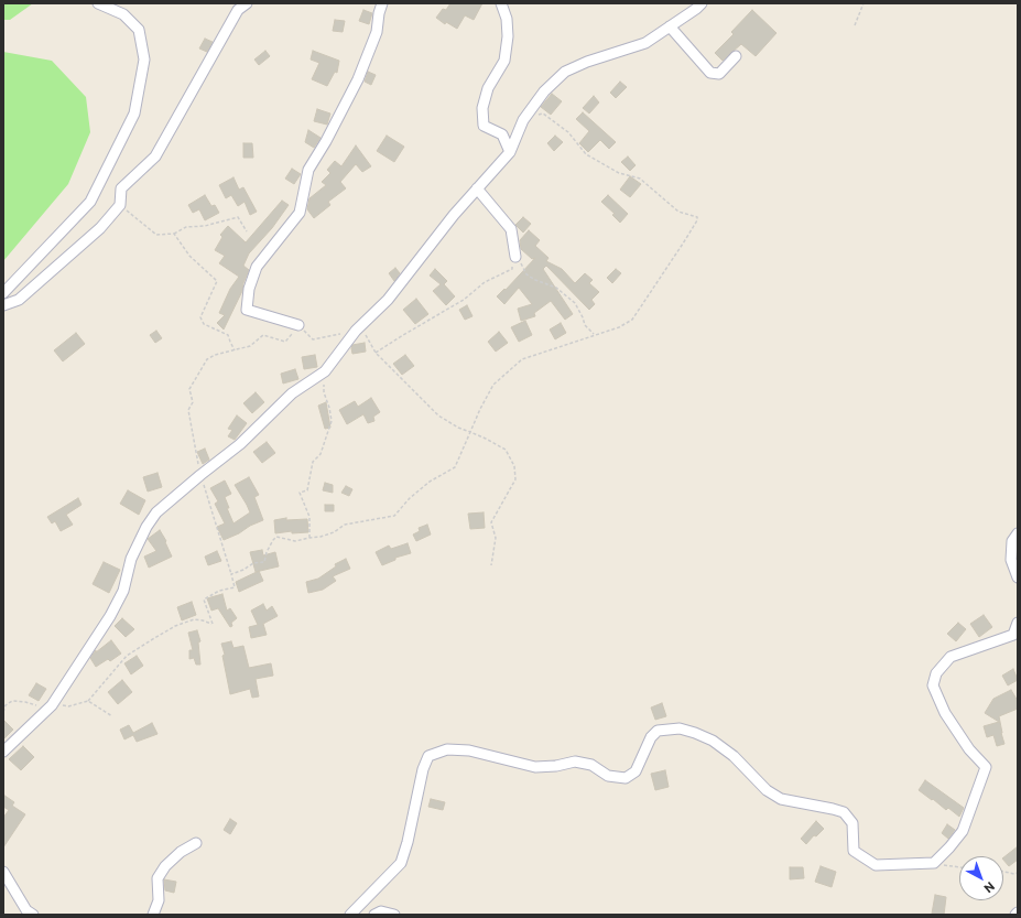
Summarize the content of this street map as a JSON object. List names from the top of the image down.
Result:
{
  "north": "bottom right"
}
